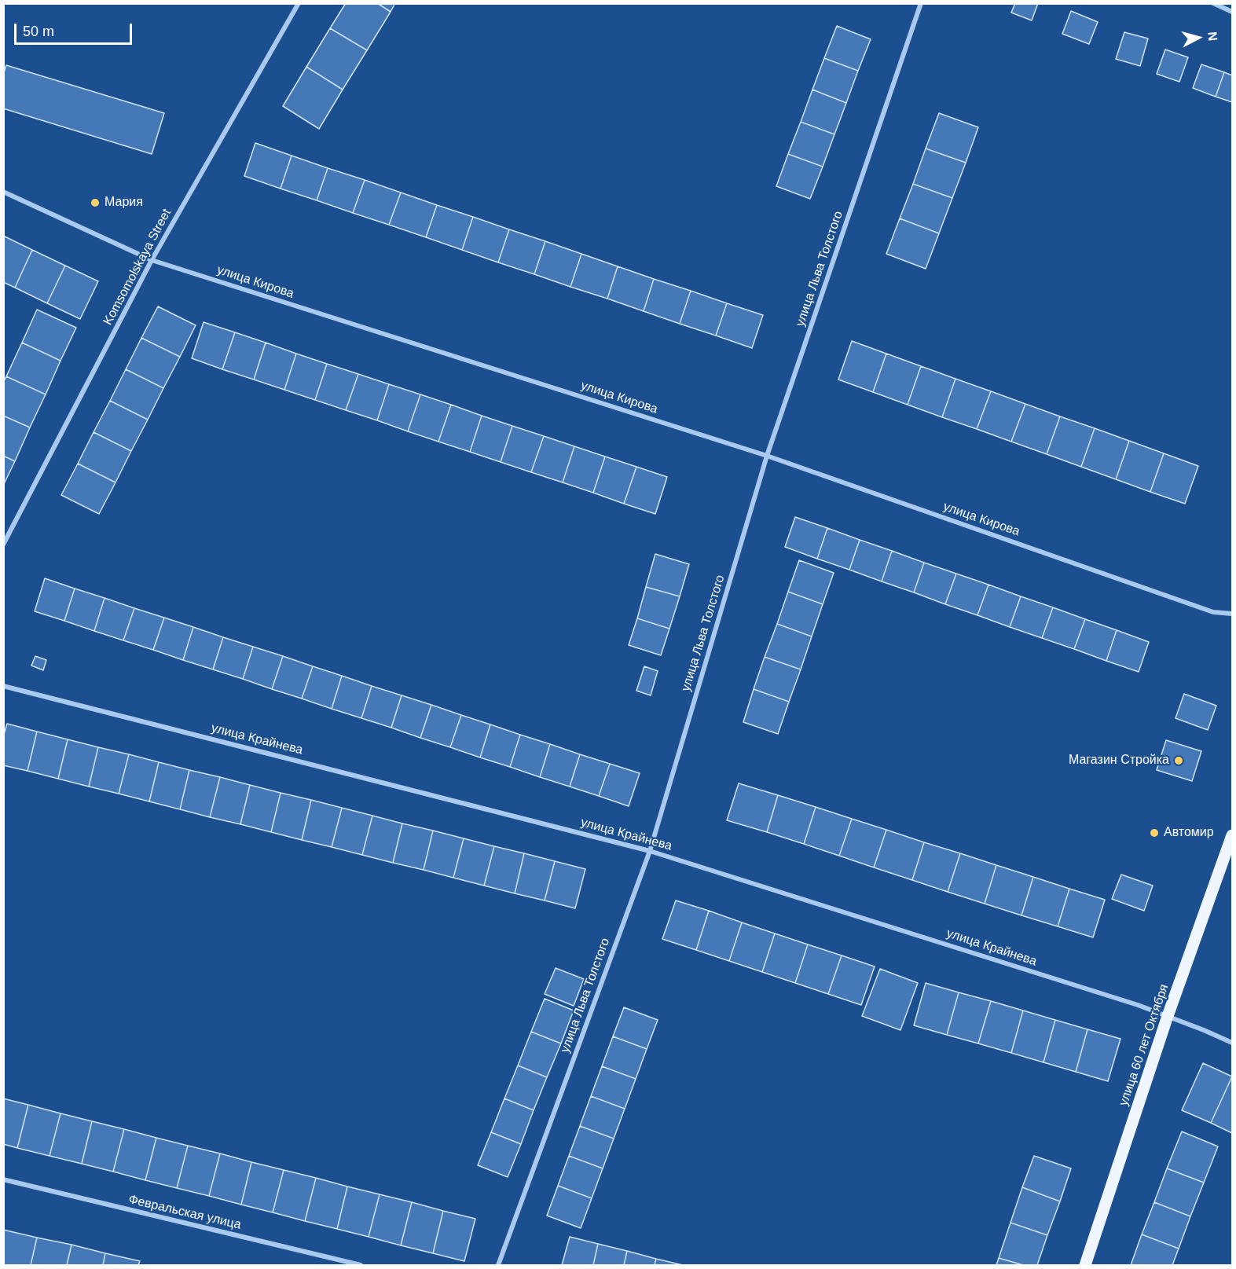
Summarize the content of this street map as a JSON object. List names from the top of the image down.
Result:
{
  "streets": {
    "main road": ["улица 60 лет Октября"],
    "street": [
      "Komsomolskaya Street",
      "улица Льва Толстого",
      "улица Кирова",
      "улица Крайнева",
      "Февральская улица"
    ]
  },
  "crossings": [
    ["Komsomolskaya Street", "улица Кирова"],
    ["улица Льва Толстого", "улица Кирова"],
    ["улица Льва Толстого", "улица Крайнева"],
    ["улица Крайнева", "улица 60 лет Октября"]
  ],
  "places": ["Мария", "Магазин Стройка", "Автомир"],
  "scale_bar": "50 m",
  "north": "right"
}
